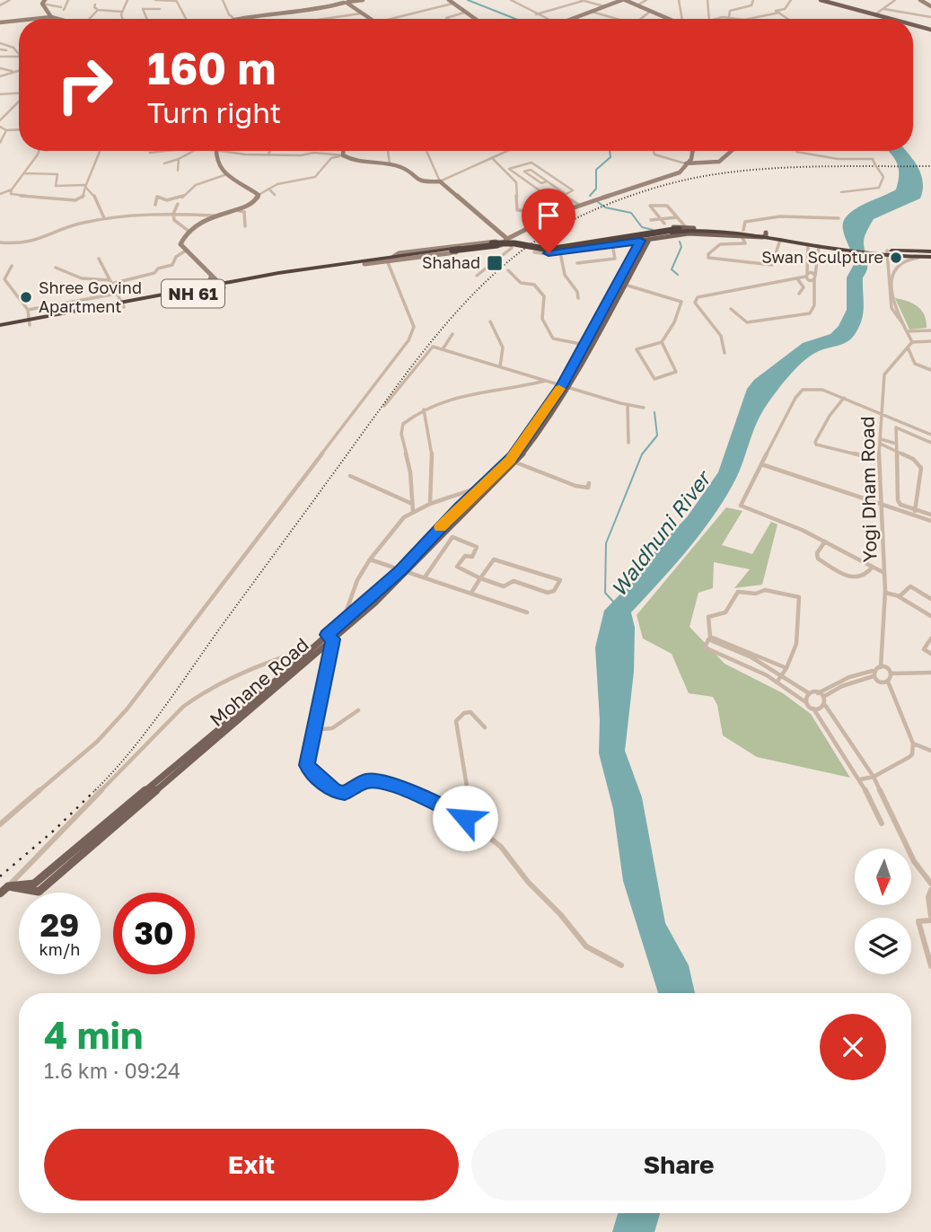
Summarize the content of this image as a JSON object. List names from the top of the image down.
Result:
{
  "streets": {
    "highway": ["NH 61"],
    "main road": ["Mohane Road"],
    "street": ["Yogi Dham Road"]
  },
  "water": ["Waldhuni River"],
  "places": {
    "other": ["Swan Sculpture", "Shree Govind Apartment"],
    "transit": ["Shahad"]
  },
  "north": "bottom",
  "page": {
    "turn": ["160 m", "Turn right"],
    "speed": "29 km/h",
    "limit": "30",
    "heading": ["4 min", "1.6 km · 09:24"],
    "buttons": ["Exit", "Share"]
  }
}
